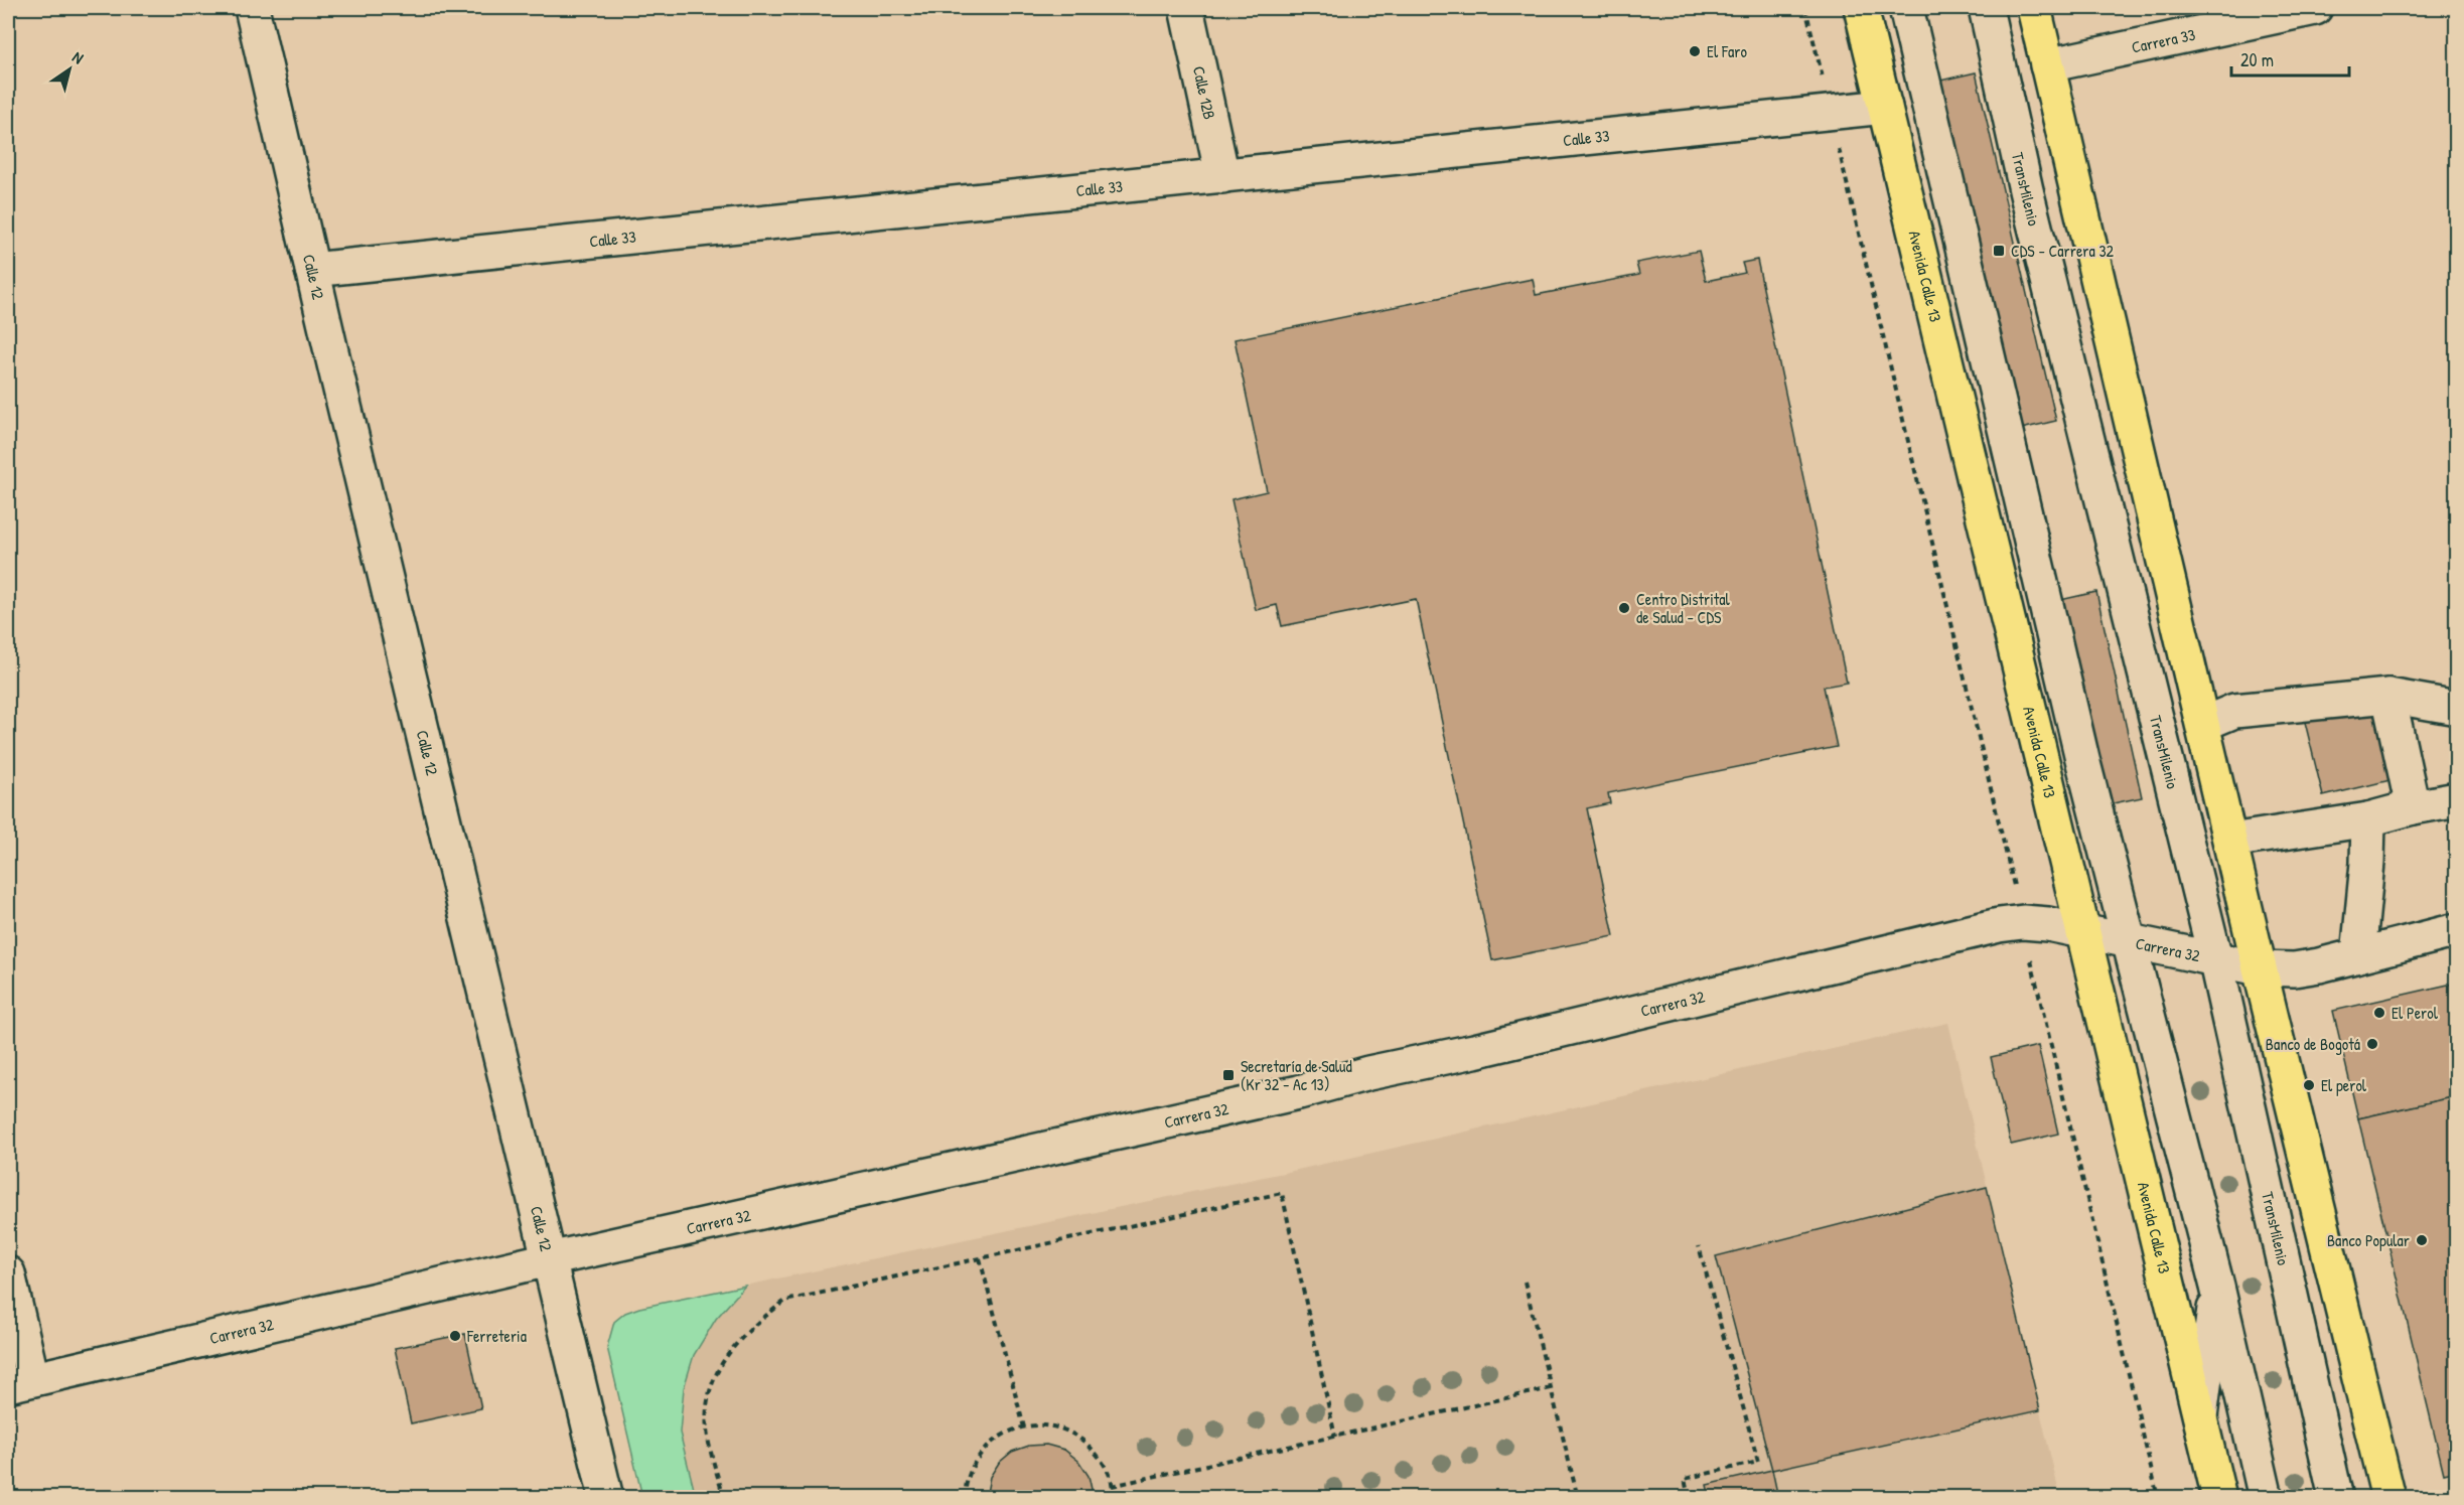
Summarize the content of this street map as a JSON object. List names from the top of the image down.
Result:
{
  "streets": {
    "main road": ["Avenida Calle 13"],
    "street": [
      "Carrera 33",
      "Calle 12B",
      "Calle 33",
      "TransMilenio",
      "Calle 12",
      "Carrera 32"
    ]
  },
  "crossings": [
    ["Calle 12B", "Calle 33"],
    ["Calle 33", "Calle 12"],
    ["Calle 33", "Avenida Calle 13"],
    ["TransMilenio", "Carrera 32"],
    ["Calle 12", "Carrera 32"],
    ["Avenida Calle 13", "Carrera 32"]
  ],
  "places": {
    "other": [
      "El Faro",
      "Centro Distrital de Salud - CDS",
      "El Perol",
      "Banco de Bogotá",
      "El perol",
      "Banco Popular",
      "Ferreteria"
    ],
    "transit": ["CDS - Carrera 32", "Secretaría de Salud (Kr 32 - Ac 13)"]
  },
  "scale_bar": "20 m",
  "north": "top right"
}
